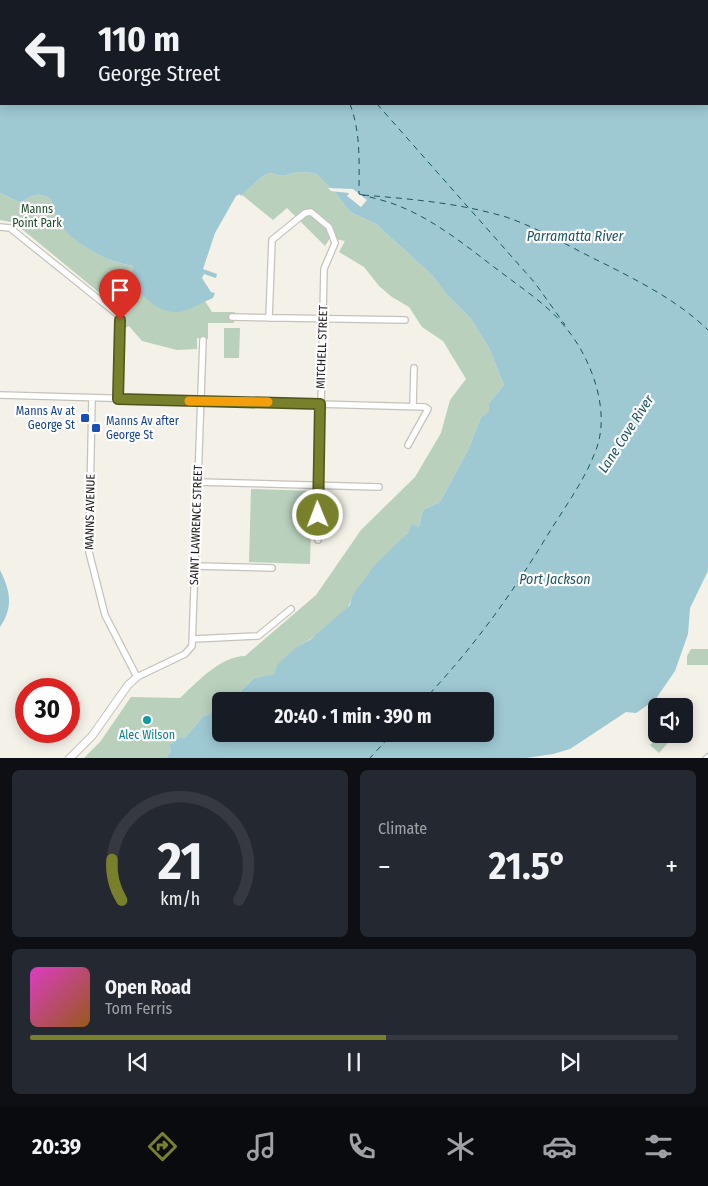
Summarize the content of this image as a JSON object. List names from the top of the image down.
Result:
{
  "streets": {
    "street": ["MITCHELL STREET", "MANNS AVENUE", "SAINT LAWRENCE STREET"]
  },
  "water": ["Parramatta River", "Lane Cove River", "Port Jackson"],
  "parks": ["Manns Point Park"],
  "places": {
    "transit": ["Manns Av at George St", "Manns Av after George St"],
    "other": ["Alec Wilson"]
  },
  "page": {
    "turn": ["110 m", "George Street"],
    "limit": "30",
    "trip": "20:40 · 1 min · 390 m",
    "tile": "Climate",
    "heat": ["−", "21.5°", "+"],
    "song": ["Open Road", "Tom Ferris"],
    "tabs": "20:39",
    "gauge": ["21", "km/h"]
  }
}
